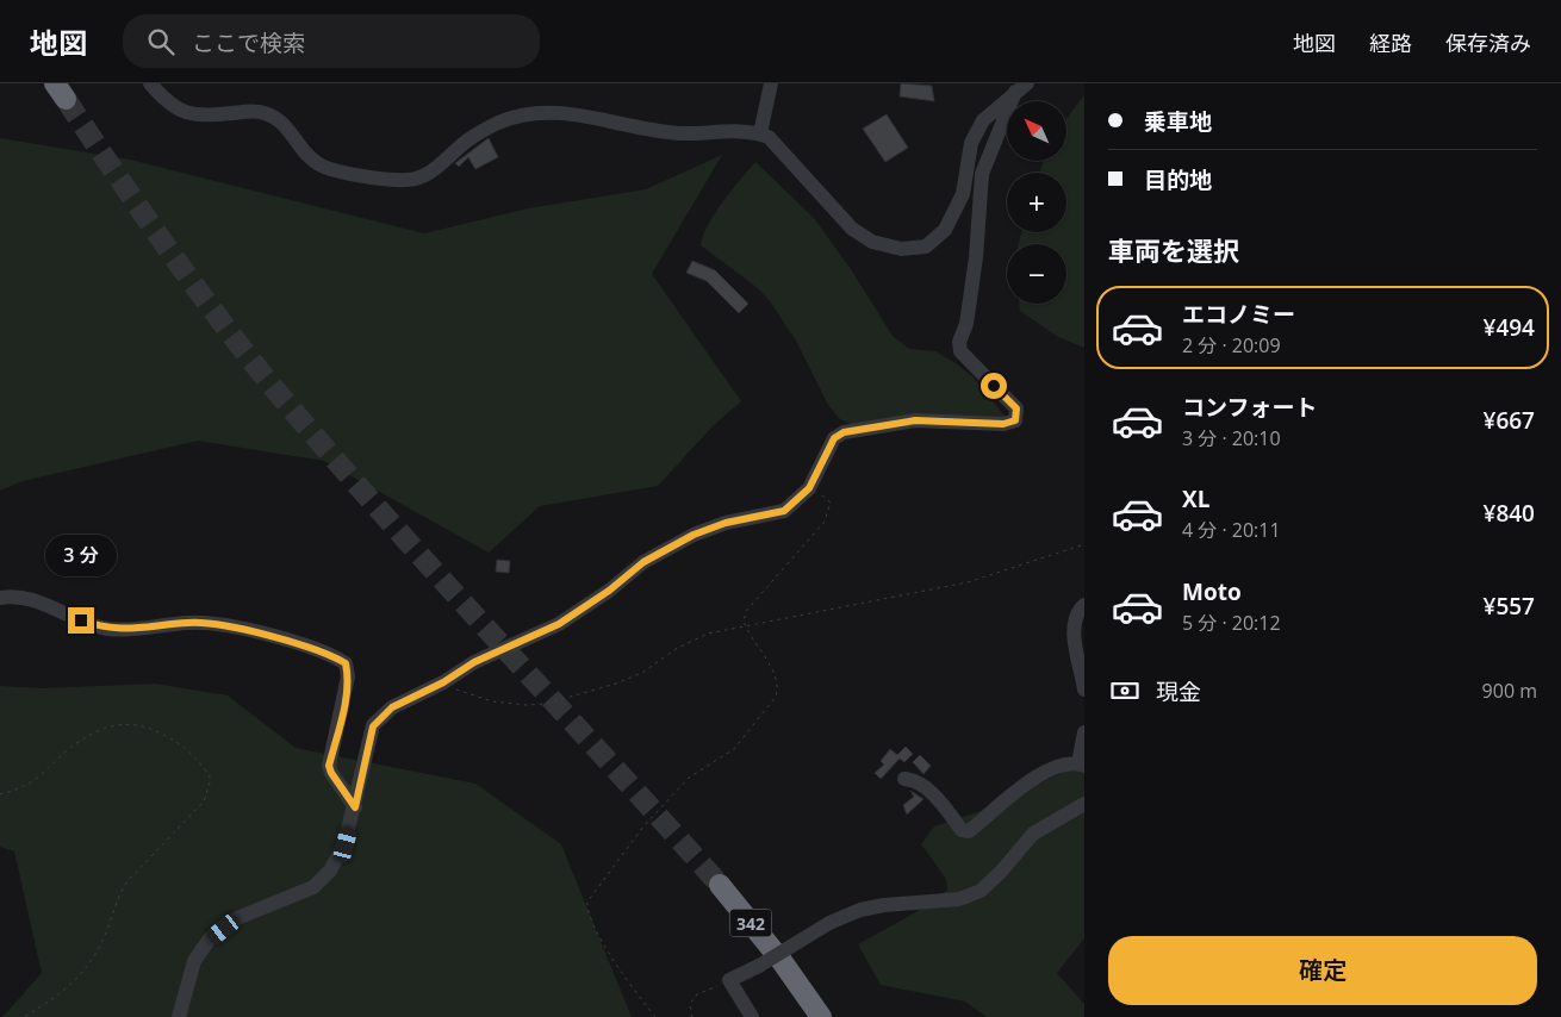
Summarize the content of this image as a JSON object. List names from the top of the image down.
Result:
{
  "streets": {
    "highway": ["342"]
  },
  "north": "top left",
  "page": {
    "header": "地図",
    "search": "ここで検索",
    "nav": ["地図", "経路", "保存済み"],
    "banner": ["乗車地", "目的地"],
    "map_buttons": ["+", "−"],
    "heading": "車両を選択",
    "list": [
      {
        "name": "エコノミー",
        "note": "2 分 · 20:09",
        "value": "¥494"
      },
      {
        "name": "コンフォート",
        "note": "3 分 · 20:10",
        "value": "¥667"
      },
      {
        "name": "XL",
        "note": "4 分 · 20:11",
        "value": "¥840"
      },
      {
        "name": "Moto",
        "note": "5 分 · 20:12",
        "value": "¥557"
      }
    ],
    "bubble": "3 分",
    "pay": ["現金", "900 m"],
    "buttons": "確定"
  }
}
